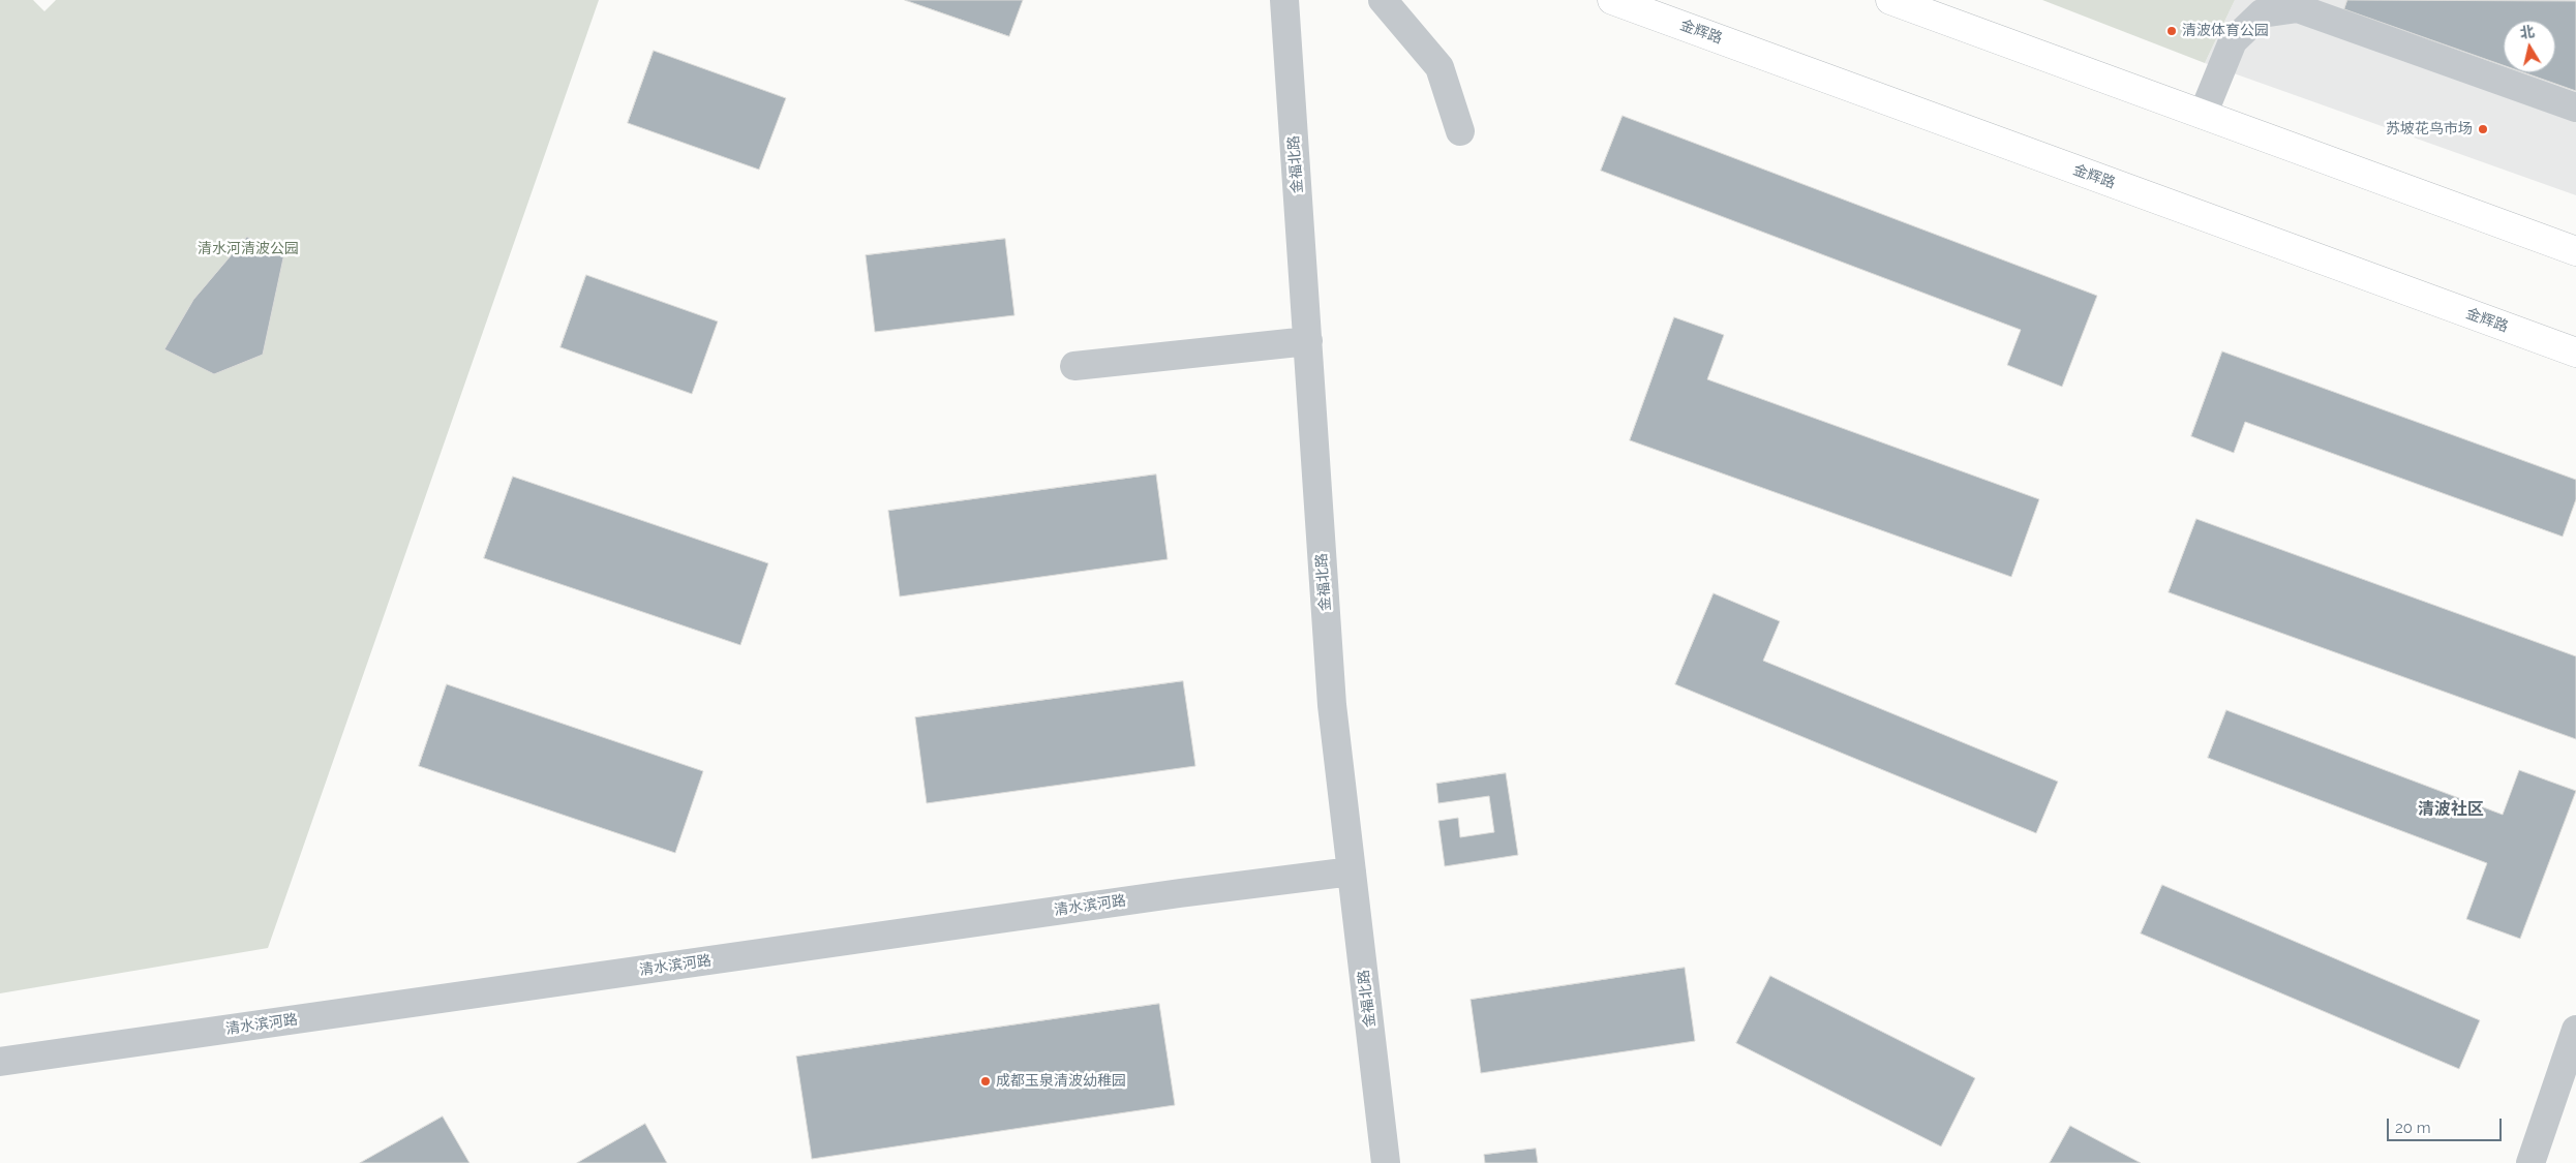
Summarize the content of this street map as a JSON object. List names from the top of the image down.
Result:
{
  "streets": {
    "main road": ["金辉路"],
    "street": ["金福北路", "清水滨河路"]
  },
  "crossings": [
    ["金福北路", "清水滨河路"]
  ],
  "districts": ["清波社区"],
  "parks": ["清水河清波公园"],
  "places": ["清波体育公园", "苏坡花鸟市场", "成都玉泉清波幼稚园"],
  "scale_bar": "20 m",
  "north": "top"
}
